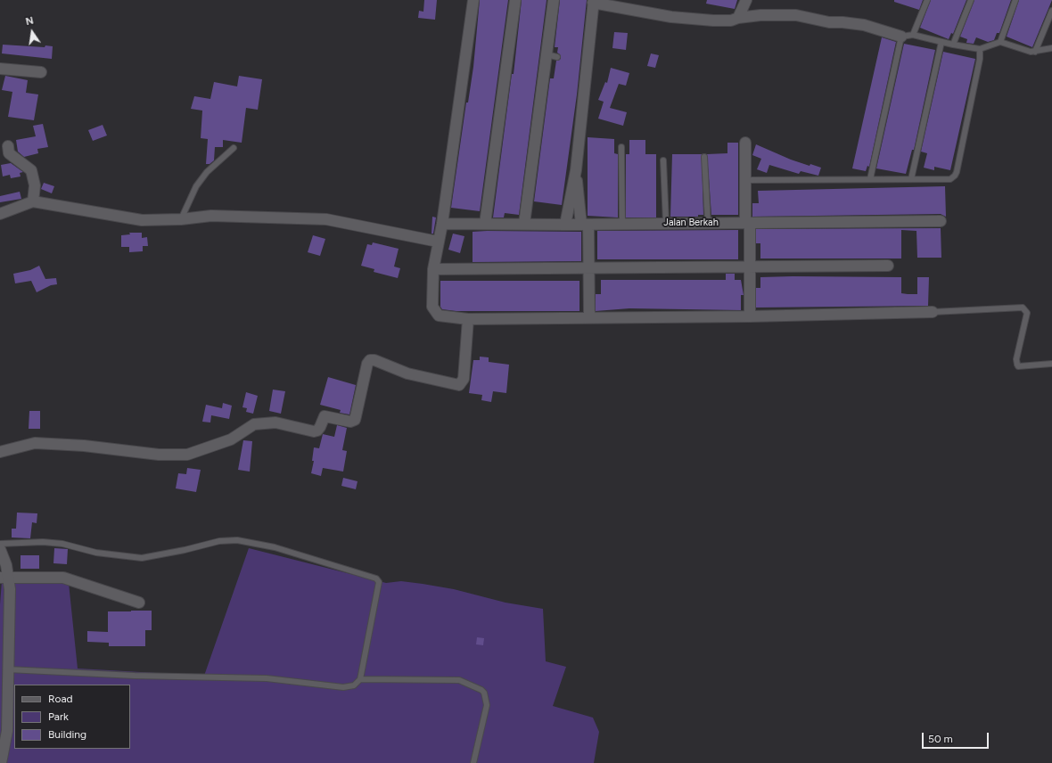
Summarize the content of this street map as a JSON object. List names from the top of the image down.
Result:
{
  "streets": {
    "street": ["Jalan Berkah"]
  },
  "legend": ["Road", "Park", "Building"],
  "scale_bar": "50 m",
  "north": "top"
}
